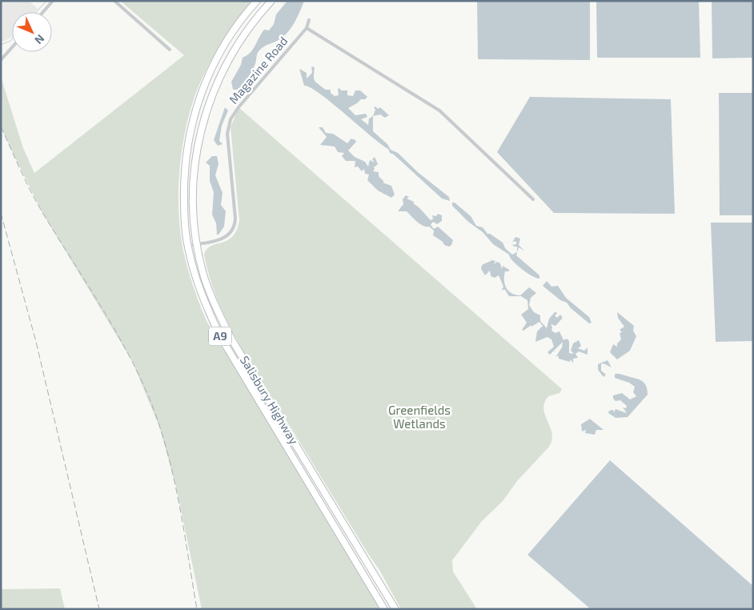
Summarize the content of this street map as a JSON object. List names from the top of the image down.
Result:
{
  "streets": {
    "highway": ["A9", "Salisbury Highway"],
    "street": ["Magazine Road"]
  },
  "crossings": [
    ["Magazine Road", "Salisbury Highway"]
  ],
  "parks": ["Greenfields Wetlands"],
  "north": "bottom right"
}
